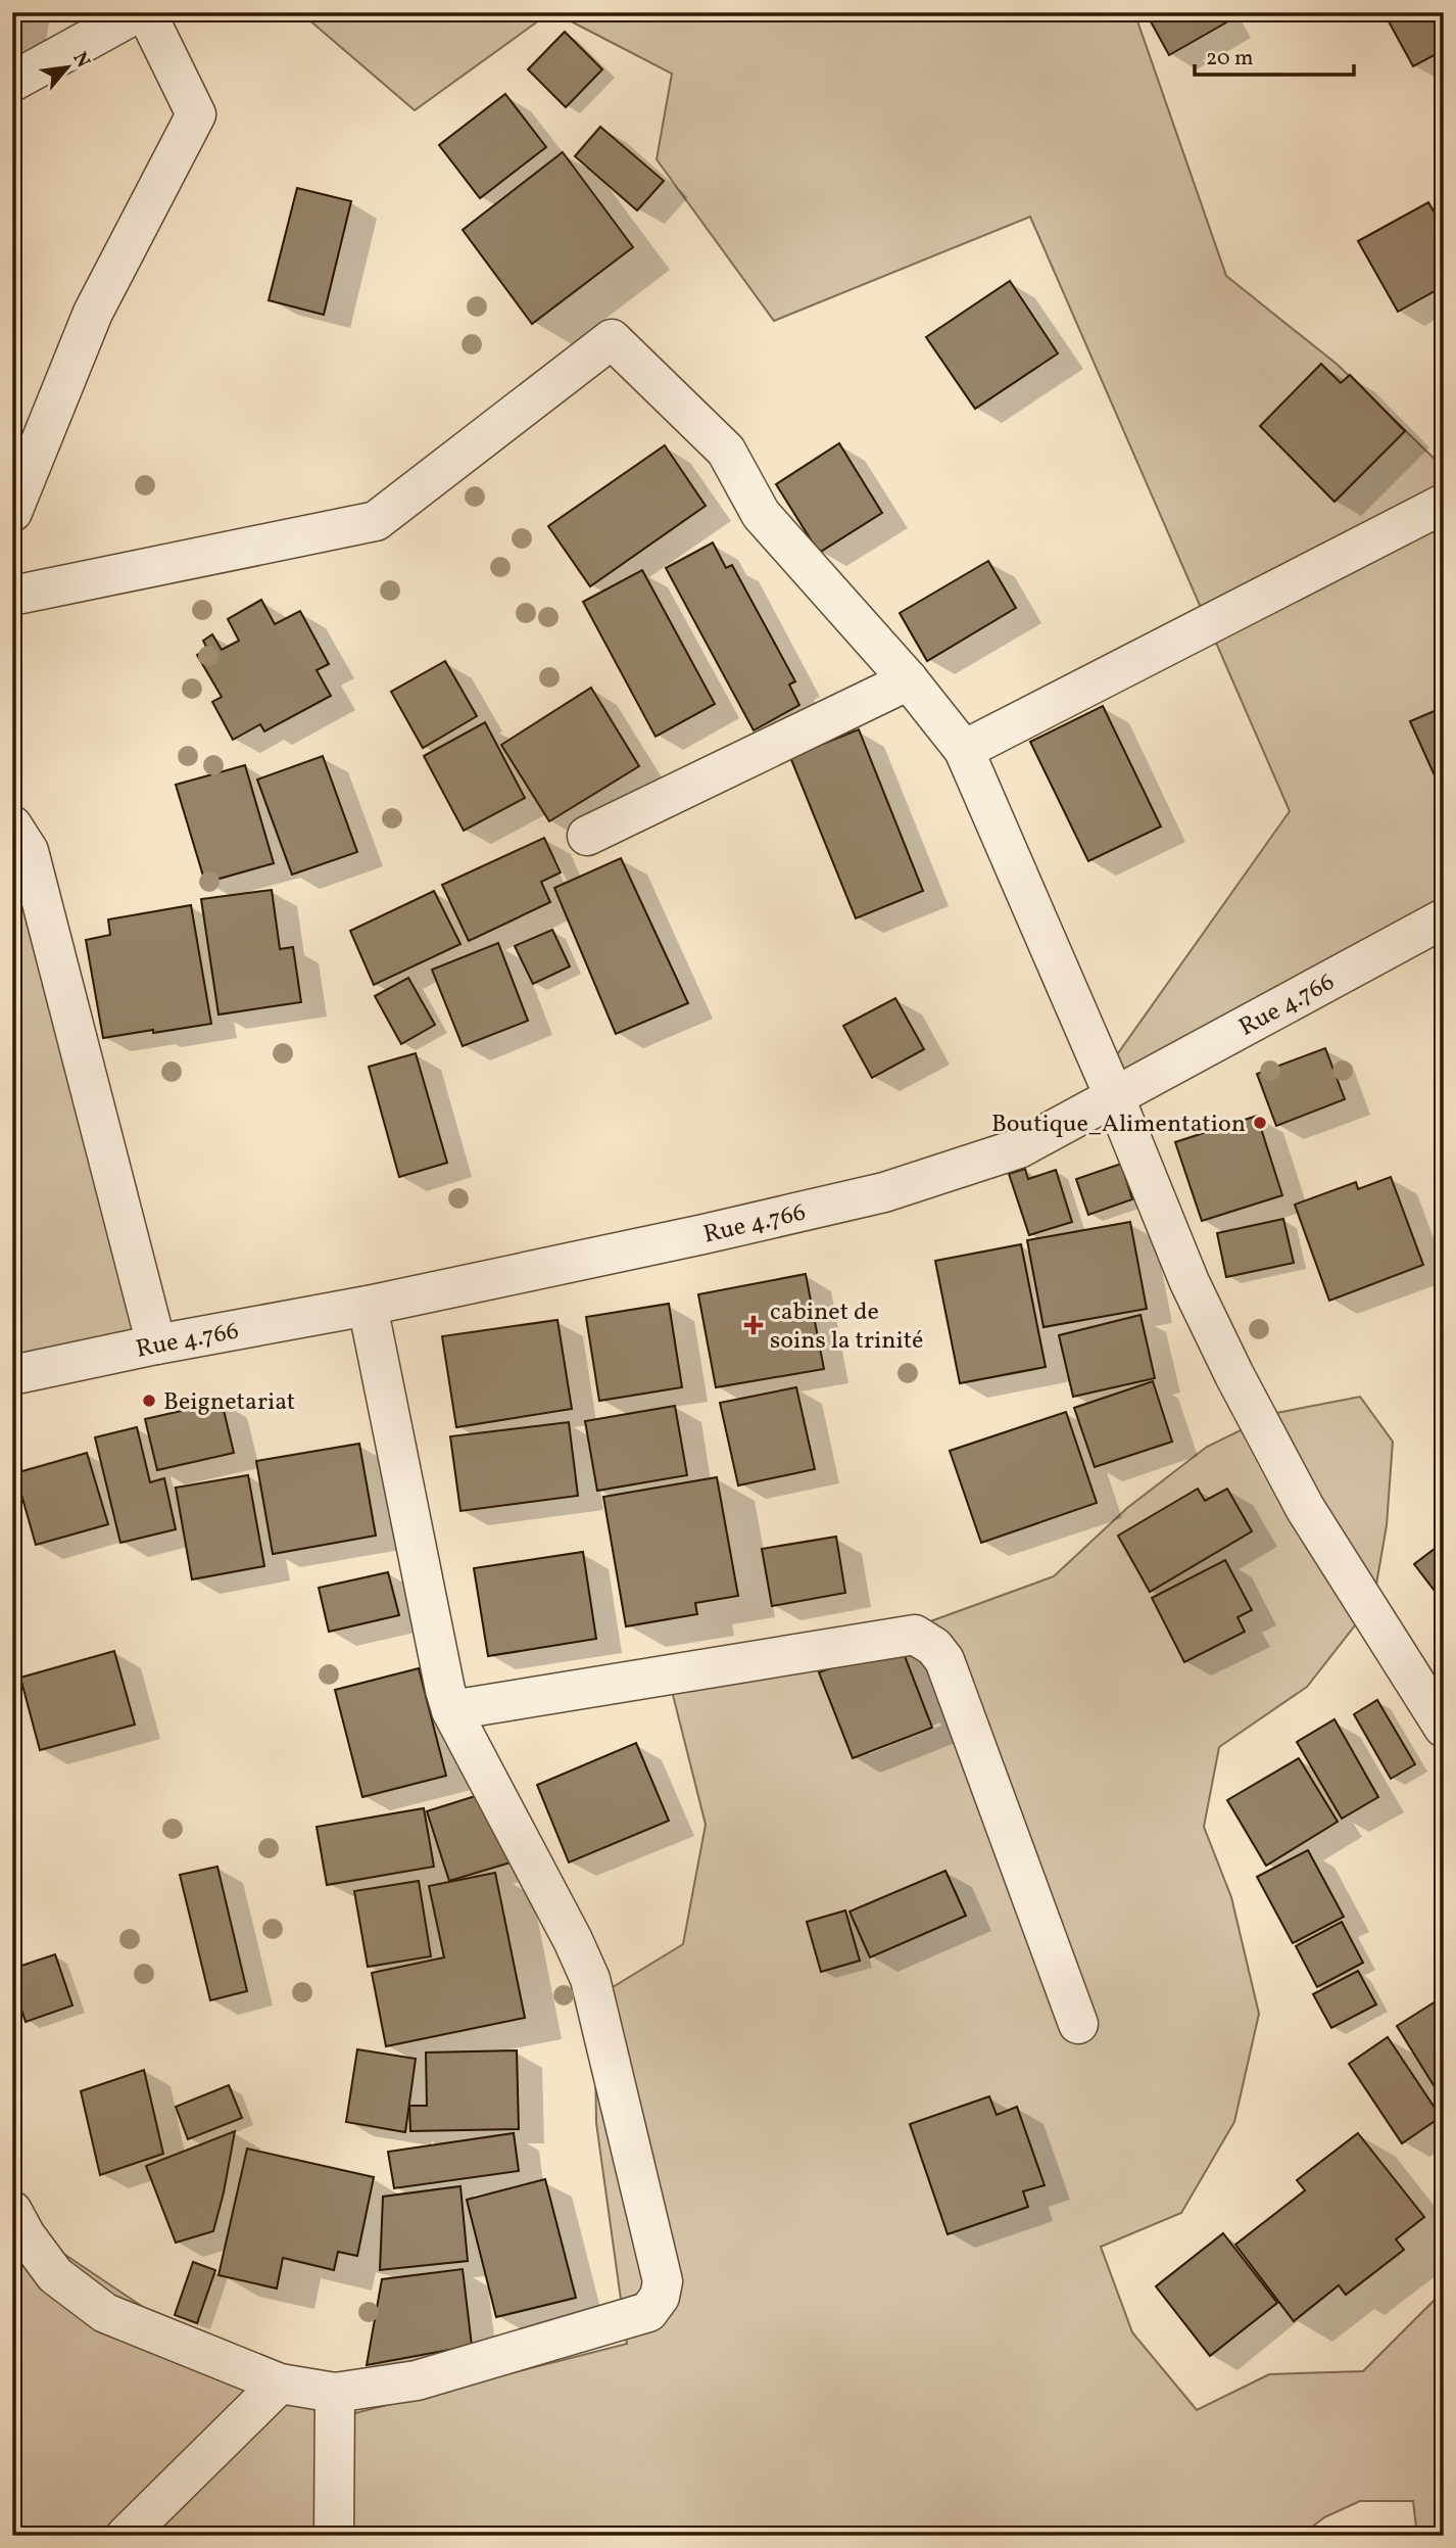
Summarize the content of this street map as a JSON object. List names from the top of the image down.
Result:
{
  "streets": {
    "street": ["Rue 4.766"]
  },
  "places": {
    "other": ["Boutique_Alimentation", "Beignetariat"],
    "health": ["cabinet de soins la trinité"]
  },
  "scale_bar": "20 m",
  "north": "top right"
}
